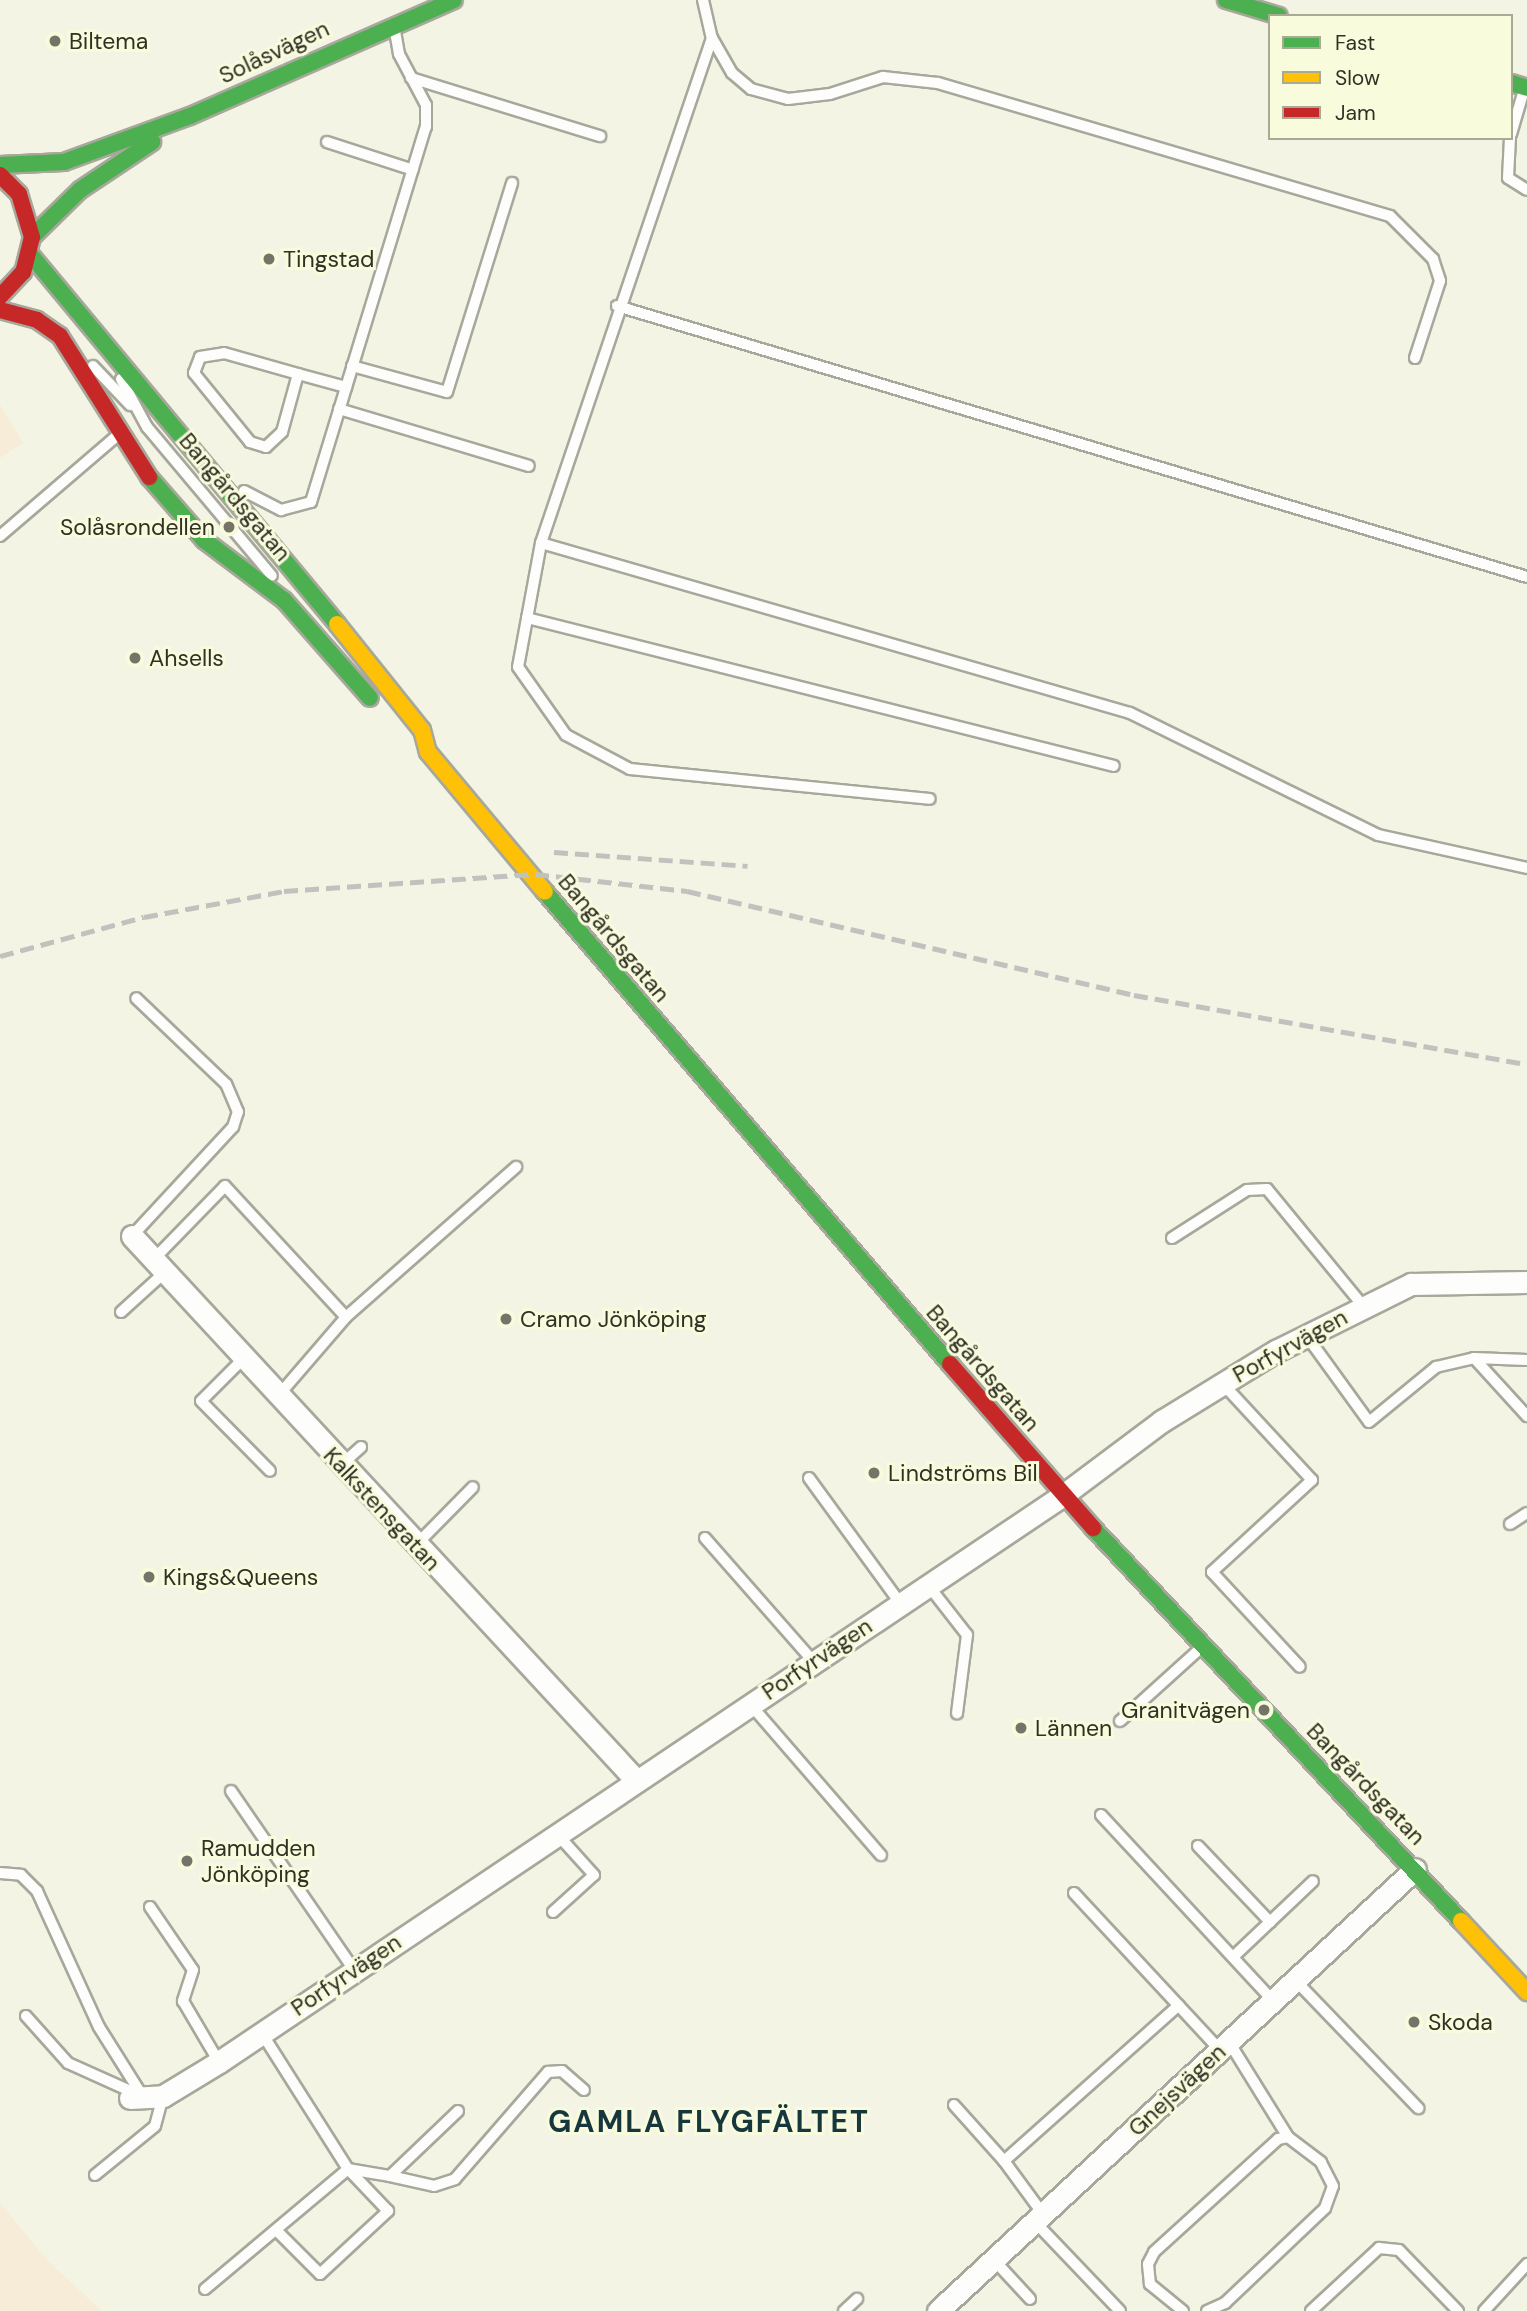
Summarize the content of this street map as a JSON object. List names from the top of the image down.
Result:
{
  "streets": {
    "main road": ["Solåsvägen", "Bangårdsgatan"],
    "street": ["Porfyrvägen", "Kalkstensgatan", "Gnejsvägen"]
  },
  "crossings": [
    ["Bangårdsgatan", "Porfyrvägen"],
    ["Bangårdsgatan", "Gnejsvägen"],
    ["Porfyrvägen", "Kalkstensgatan"]
  ],
  "districts": ["GAMLA FLYGFÄLTET"],
  "places": [
    "Biltema",
    "Tingstad",
    "Solåsrondellen",
    "Ahsells",
    "Cramo Jönköping",
    "Lindströms Bil",
    "Kings&Queens",
    "Granitvägen",
    "Lännen",
    "Ramudden Jönköping",
    "Skoda"
  ],
  "legend": ["Fast", "Slow", "Jam"]
}
